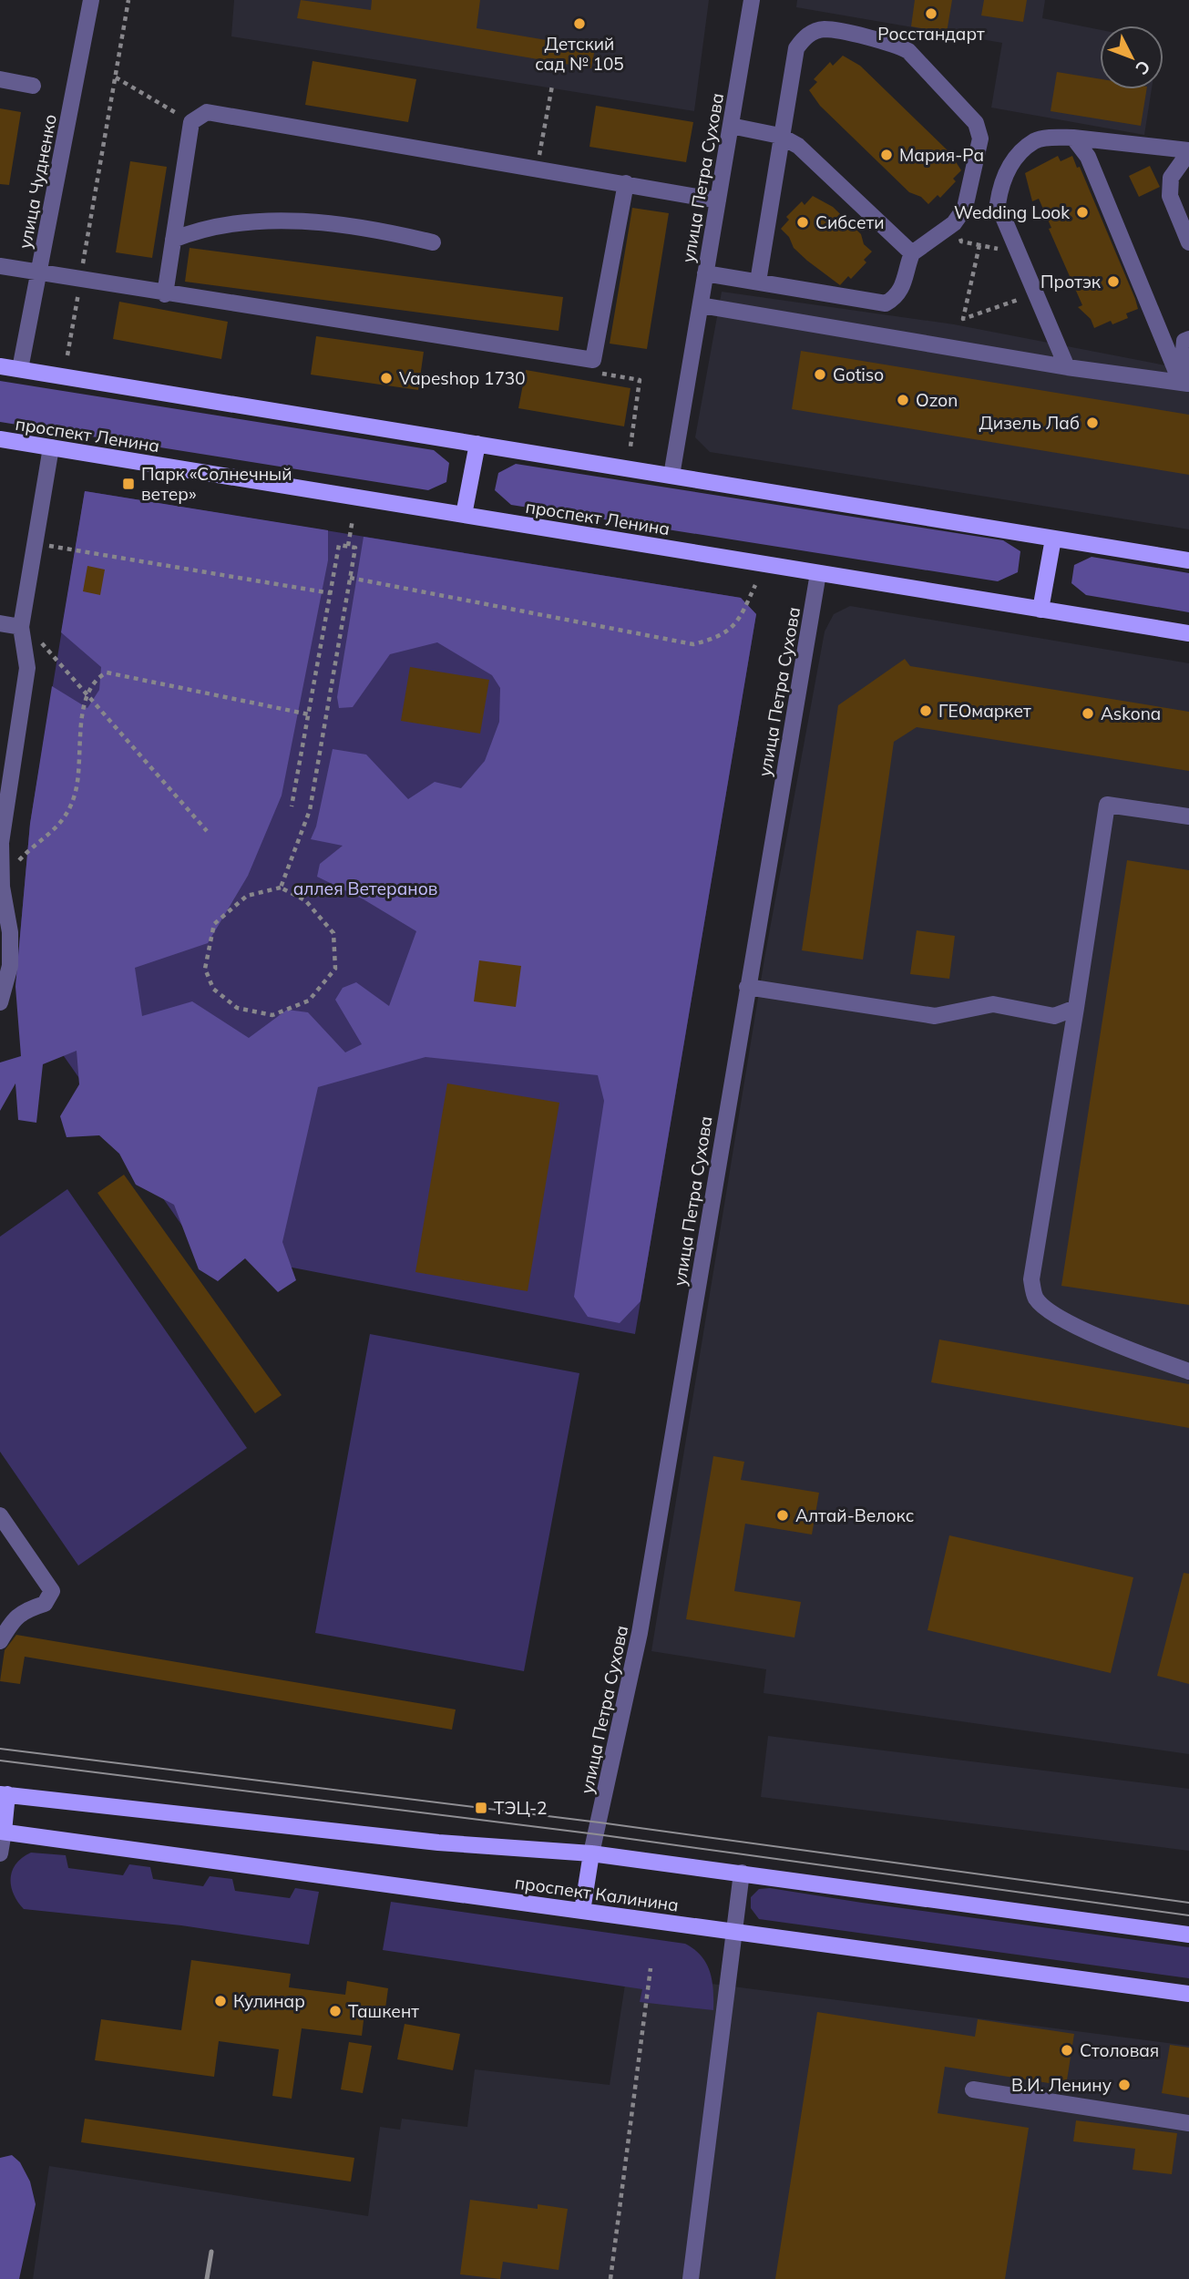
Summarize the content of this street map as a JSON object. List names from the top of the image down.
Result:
{
  "streets": {
    "main road": ["проспект Ленина", "проспект Калинина"],
    "street": ["улица Петра Сухова", "улица Чудненко"]
  },
  "crossings": [
    ["улица Петра Сухова", "проспект Ленина"],
    ["улица Петра Сухова", "проспект Калинина"]
  ],
  "parks": ["аллея Ветеранов"],
  "places": {
    "other": [
      "Росстандарт",
      "Детский сад № 105",
      "Мария-Ра",
      "Wedding Look",
      "Сибсети",
      "Протэк",
      "Gotiso",
      "Vapeshop 1730",
      "Ozon",
      "Дизель Лаб",
      "ГЕОмаркет",
      "Askona",
      "Алтай-Велокс",
      "Кулинар",
      "Ташкент",
      "Столовая",
      "В.И. Ленину"
    ],
    "transit": ["Парк «Солнечный ветер»", "ТЭЦ-2"]
  },
  "north": "bottom right"
}
